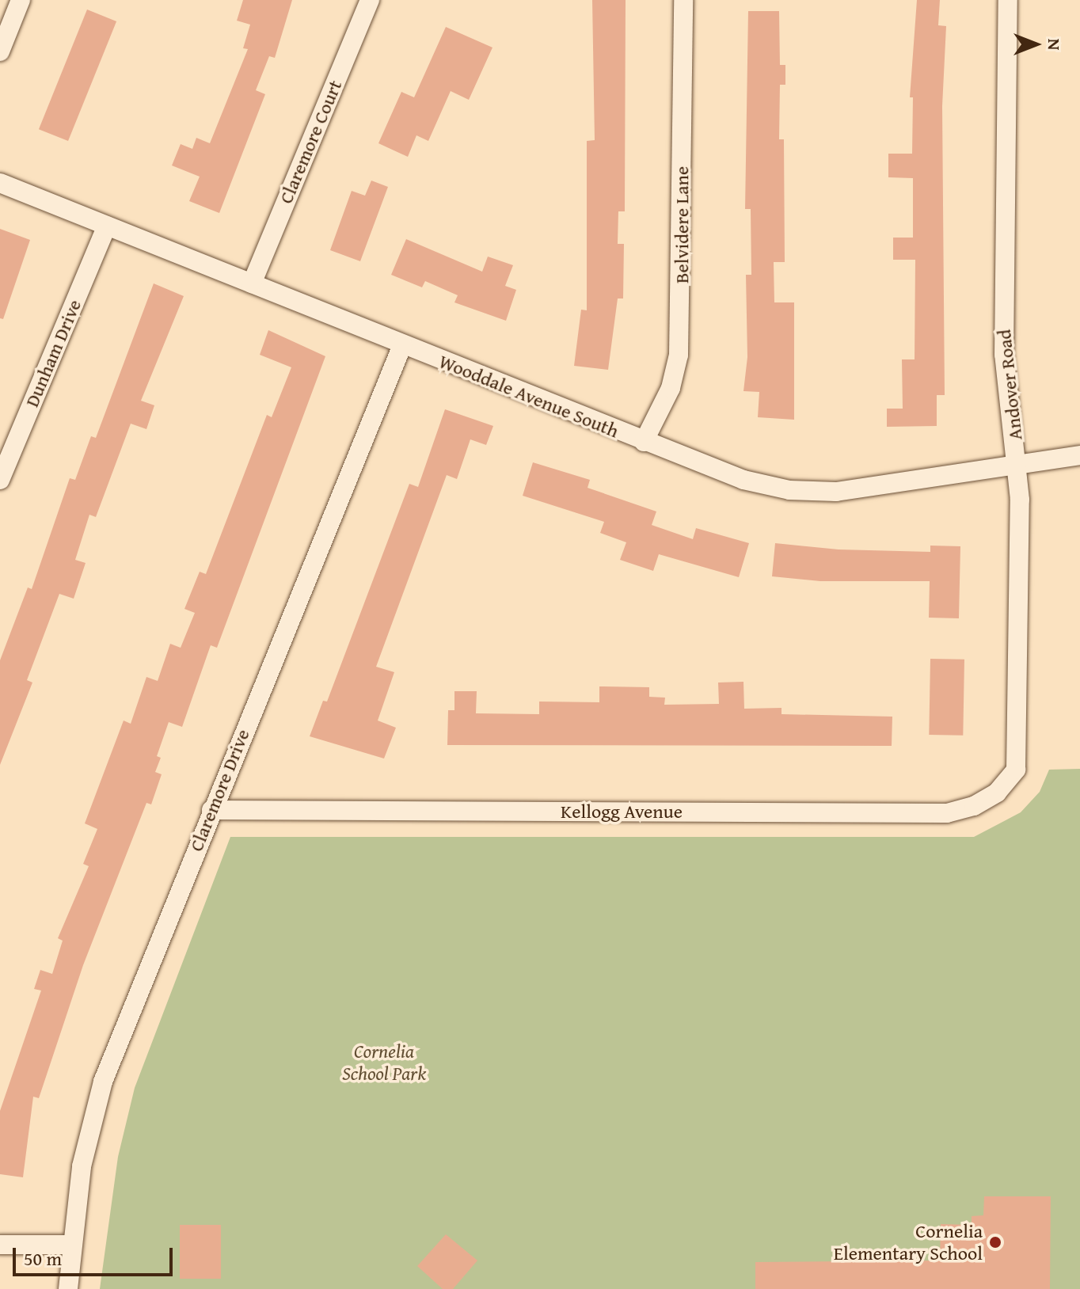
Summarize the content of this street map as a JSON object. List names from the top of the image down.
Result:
{
  "streets": {
    "street": [
      "Claremore Court",
      "Belvidere Lane",
      "Dunham Drive",
      "Andover Road",
      "Wooddale Avenue South",
      "Claremore Drive",
      "Kellogg Avenue"
    ]
  },
  "crossings": [
    ["Claremore Court", "Wooddale Avenue South"],
    ["Belvidere Lane", "Wooddale Avenue South"],
    ["Dunham Drive", "Wooddale Avenue South"],
    ["Andover Road", "Wooddale Avenue South"],
    ["Andover Road", "Kellogg Avenue"],
    ["Wooddale Avenue South", "Claremore Drive"],
    ["Claremore Drive", "Kellogg Avenue"]
  ],
  "parks": ["Cornelia School Park"],
  "places": ["Cornelia Elementary School"],
  "scale_bar": "50 m",
  "north": "right"
}
